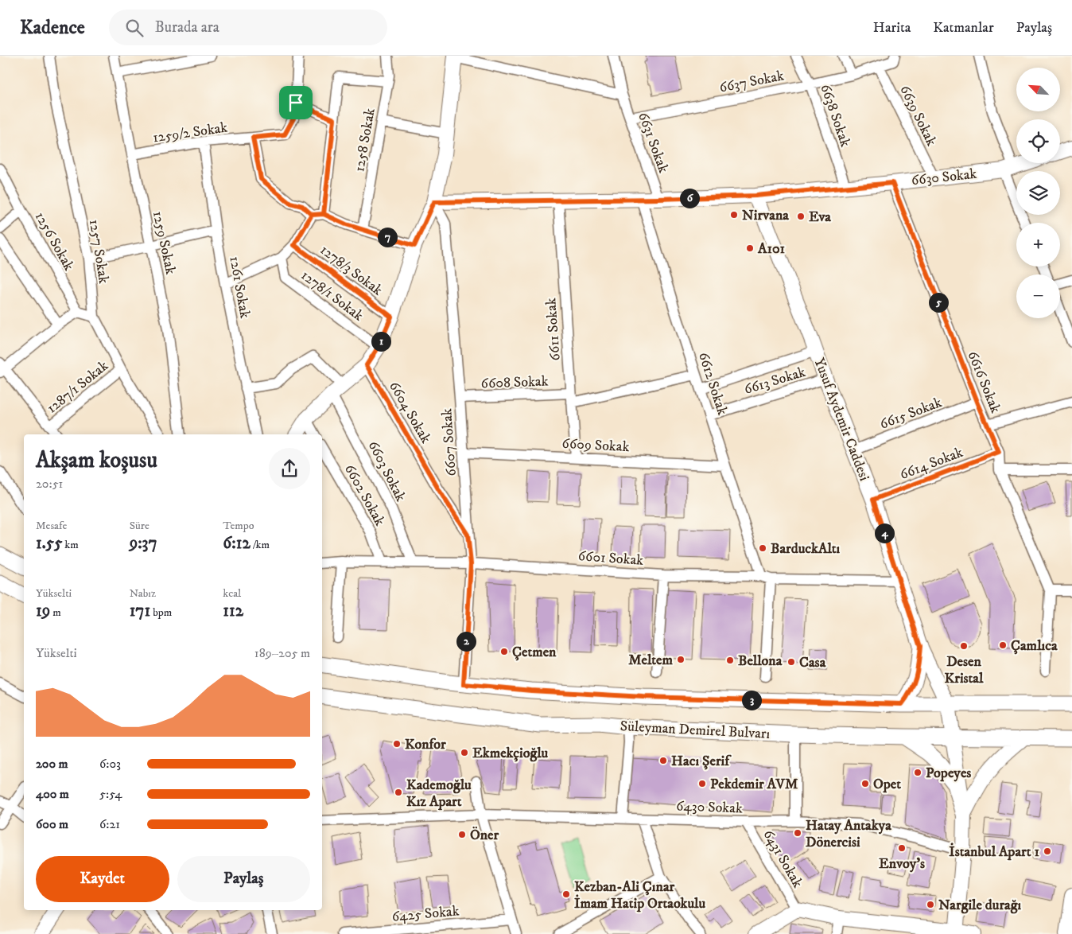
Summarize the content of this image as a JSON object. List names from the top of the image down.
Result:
{
  "streets": {
    "main road": ["Süleyman Demirel Bulvarı"],
    "street": [
      "6637 Sokak",
      "6638 Sokak",
      "6639 Sokak",
      "1259/2 Sokak",
      "1258 Sokak",
      "6631 Sokak",
      "6630 Sokak",
      "1256 Sokak",
      "1259 Sokak",
      "1257 Sokak",
      "1278/3 Sokak",
      "1261 Sokak",
      "1278/1 Sokak",
      "6611 Sokak",
      "6613 Sokak",
      "6608 Sokak",
      "6616 Sokak",
      "6612 Sokak",
      "1287/1 Sokak",
      "6604 Sokak",
      "6615 Sokak",
      "Yusuf Aydemir Caddesi",
      "6607 Sokak",
      "6609 Sokak",
      "6614 Sokak",
      "6603 Sokak",
      "6602 Sokak",
      "6601 Sokak",
      "6430 Sokak",
      "6431 Sokak",
      "6425 Sokak"
    ]
  },
  "crossings": [
    ["6637 Sokak", "6638 Sokak"],
    ["6637 Sokak", "6639 Sokak"],
    ["6637 Sokak", "6631 Sokak"],
    ["6638 Sokak", "6630 Sokak"],
    ["6639 Sokak", "6630 Sokak"],
    ["1259/2 Sokak", "1259 Sokak"],
    ["1259/2 Sokak", "1261 Sokak"],
    ["6631 Sokak", "6630 Sokak"],
    ["6630 Sokak", "6611 Sokak"],
    ["6630 Sokak", "6616 Sokak"],
    ["6630 Sokak", "6612 Sokak"],
    ["6630 Sokak", "Yusuf Aydemir Caddesi"],
    ["6630 Sokak", "6607 Sokak"],
    ["1257 Sokak", "1287/1 Sokak"],
    ["6611 Sokak", "6608 Sokak"],
    ["6611 Sokak", "6609 Sokak"],
    ["6613 Sokak", "6612 Sokak"],
    ["6613 Sokak", "Yusuf Aydemir Caddesi"],
    ["6608 Sokak", "6612 Sokak"],
    ["6608 Sokak", "6607 Sokak"],
    ["6616 Sokak", "6615 Sokak"],
    ["6616 Sokak", "6614 Sokak"],
    ["6612 Sokak", "6609 Sokak"],
    ["6612 Sokak", "6601 Sokak"],
    ["6604 Sokak", "6607 Sokak"],
    ["6615 Sokak", "Yusuf Aydemir Caddesi"],
    ["Yusuf Aydemir Caddesi", "6614 Sokak"],
    ["Yusuf Aydemir Caddesi", "6601 Sokak"],
    ["Yusuf Aydemir Caddesi", "Süleyman Demirel Bulvarı"],
    ["Yusuf Aydemir Caddesi", "6430 Sokak"],
    ["6607 Sokak", "6609 Sokak"],
    ["6607 Sokak", "6601 Sokak"],
    ["6603 Sokak", "6601 Sokak"],
    ["6602 Sokak", "6601 Sokak"],
    ["6430 Sokak", "6431 Sokak"]
  ],
  "places": [
    "Nirvana",
    "Eva",
    "A101",
    "BarduckAltı",
    "Çamlıca",
    "Desen Kristal",
    "Çetmen",
    "Meltem",
    "Bellona",
    "Casa",
    "Konfor",
    "Ekmekçioğlu",
    "Hacı Şerif",
    "Popeyes",
    "Pekdemir AVM",
    "Opet",
    "Kademoğlu Kız Apart",
    "Hatay Antakya Dönercisi",
    "Öner",
    "Envoy's",
    "İstanbul Apart 1",
    "Kezban-Ali Çınar İmam Hatip Ortaokulu",
    "Nargile durağı"
  ],
  "north": "top left",
  "page": {
    "header": "Kadence",
    "search": "Burada ara",
    "nav": ["Harita", "Katmanlar", "Paylaş"],
    "map_buttons": ["+", "−"],
    "pins": [
      "6",
      "7",
      "5",
      "1",
      "4",
      "2",
      "3"
    ],
    "heading": ["Akşam koşusu", "20:51"],
    "stats": [
      ["Mesafe", "1.55 km"],
      ["Süre", "9:37"],
      ["Tempo", "6:12 /km"],
      ["Yükselti", "19 m"],
      ["Nabız", "171 bpm"],
      ["kcal", "112"]
    ],
    "chart": ["Yükselti", "189–205 m"],
    "list": [
      {
        "name": "200 m",
        "note": "6:03"
      },
      {
        "name": "400 m",
        "note": "5:54"
      },
      {
        "name": "600 m",
        "note": "6:21"
      }
    ],
    "buttons": ["Kaydet", "Paylaş"]
  }
}
